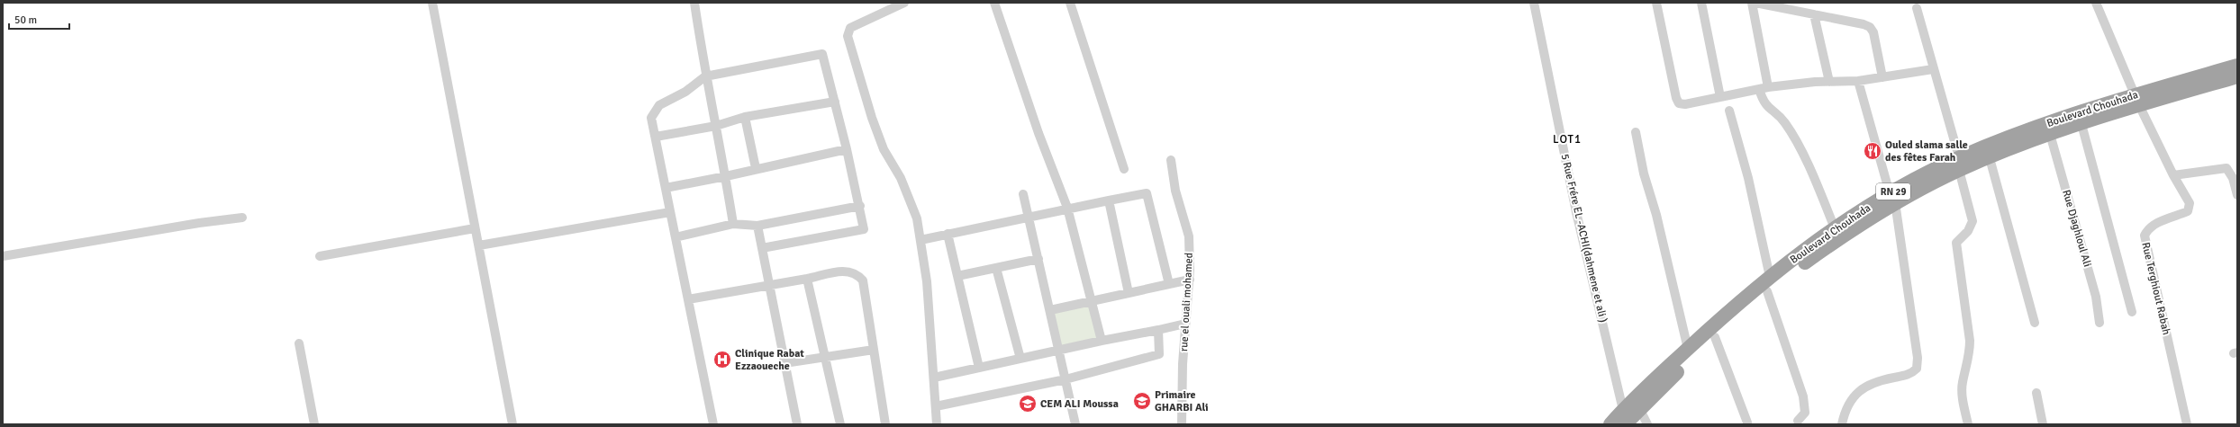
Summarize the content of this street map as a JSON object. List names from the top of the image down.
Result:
{
  "streets": {
    "highway": ["Boulevard Chouhada", "RN 29"],
    "street": [
      "Rue Djaghloul Ali",
      "5 Rue Frére EL -ACHI(dahmene et ali )",
      "Rue Terghiout Rabah",
      "rue el ouali mohamed"
    ]
  },
  "crossings": [
    ["Boulevard Chouhada", "RN 29"],
    ["Boulevard Chouhada", "5 Rue Frére EL -ACHI(dahmene et ali )"],
    ["Boulevard Chouhada", "Rue Terghiout Rabah"],
    ["RN 29", "Rue Djaghloul Ali"],
    ["RN 29", "Rue Terghiout Rabah"]
  ],
  "districts": ["LOT1"],
  "places": {
    "restaurant": ["Ouled slama salle des fêtes Farah"],
    "hospital": ["Clinique Rabat Ezzaoueche"],
    "school or university": ["Primaire GHARBI Ali", "CEM ALI Moussa"]
  },
  "scale_bar": "50 m"
}
